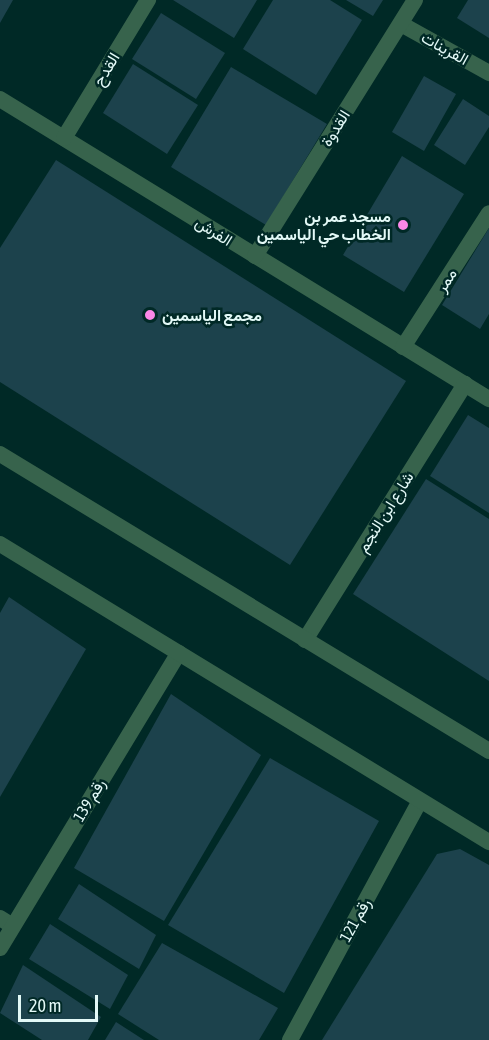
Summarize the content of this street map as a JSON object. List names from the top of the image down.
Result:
{
  "streets": {
    "street": [
      "القرينات",
      "القدح",
      "القدوة",
      "الفرش",
      "ممر",
      "شارع ابن النجم",
      "رقم 139",
      "رقم 121"
    ]
  },
  "crossings": [
    ["القرينات", "القدوة"],
    ["القدح", "الفرش"],
    ["القدوة", "الفرش"],
    ["الفرش", "ممر"],
    ["الفرش", "شارع ابن النجم"]
  ],
  "places": ["مسجد عمر بن الخطاب حي الياسمين", "مجمع الياسمين"],
  "scale_bar": "20 m"
}
